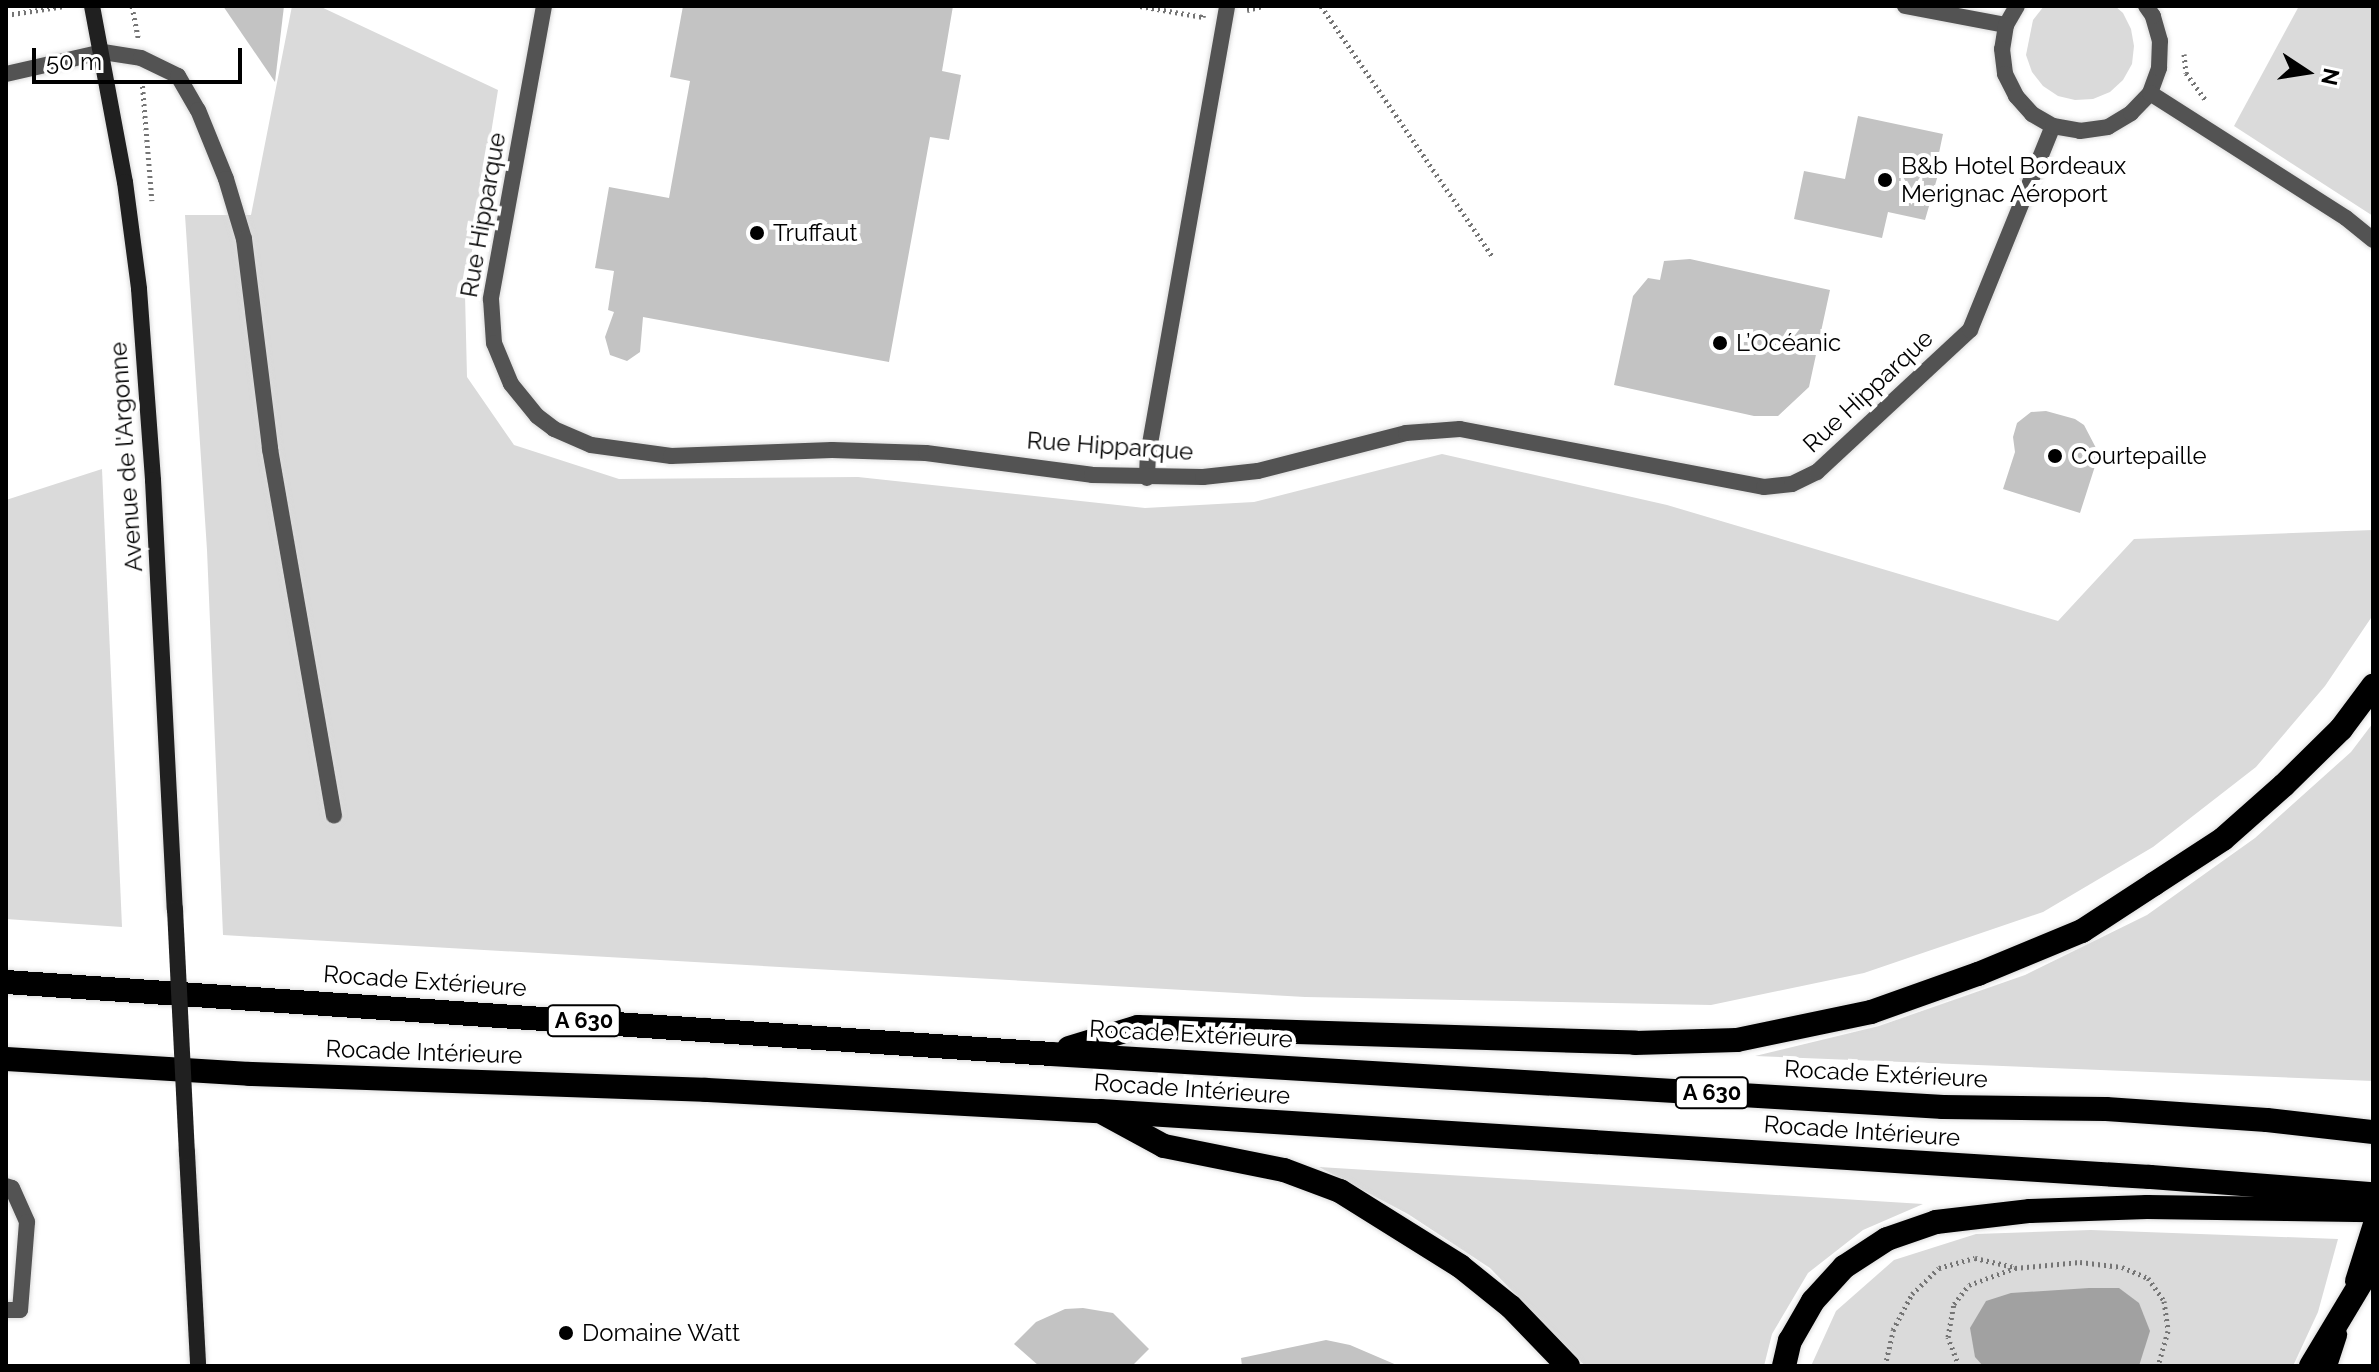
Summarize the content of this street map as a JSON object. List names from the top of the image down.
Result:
{
  "streets": {
    "highway": ["Rocade Extérieure", "A 630", "Rocade Intérieure"],
    "main road": ["Avenue de l'Argonne"],
    "street": ["Rue Hipparque"]
  },
  "places": [
    "B&b Hotel Bordeaux Merignac Aéroport",
    "Truffaut",
    "L’Océanic",
    "Courtepaille",
    "Domaine Watt"
  ],
  "scale_bar": "50 m",
  "north": "right"
}
